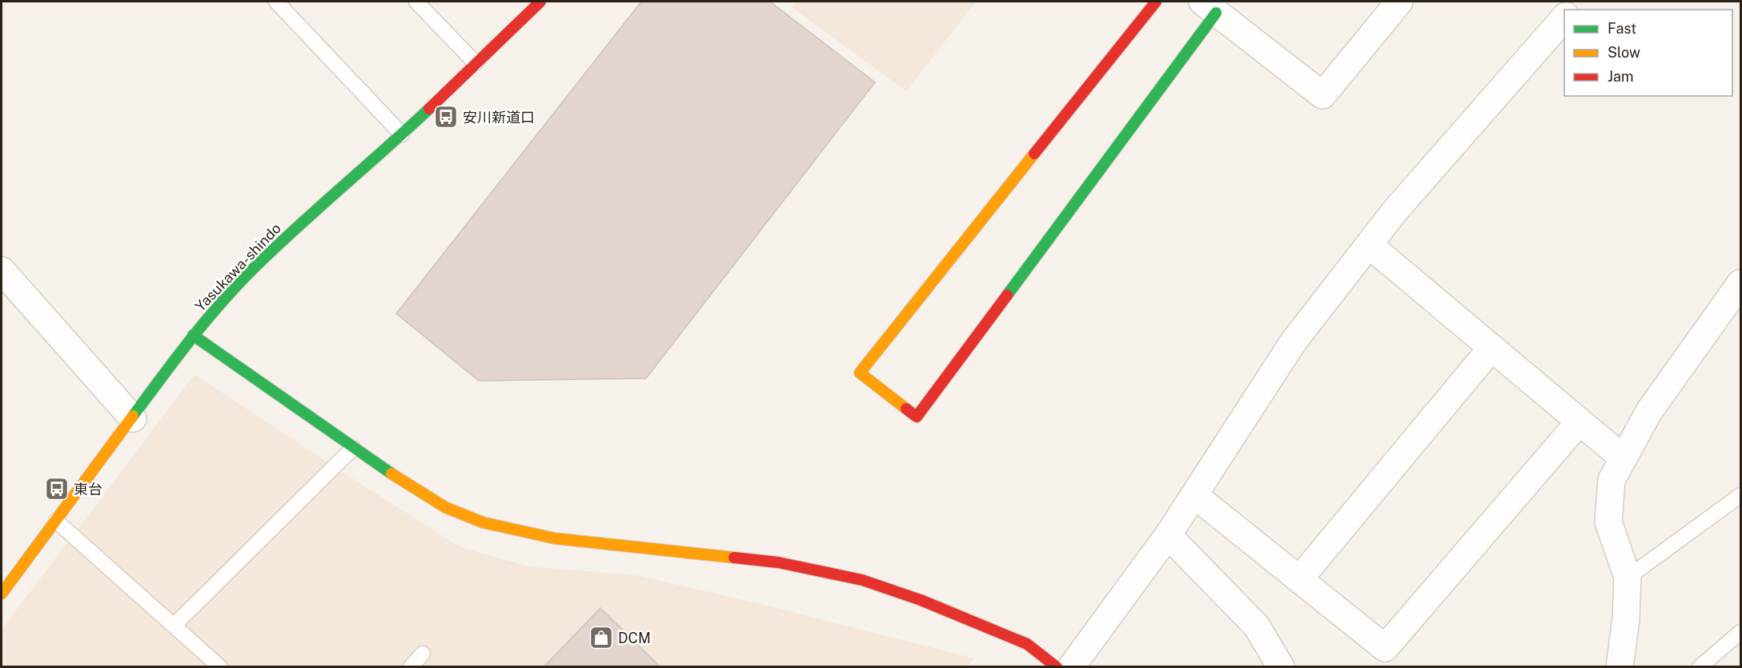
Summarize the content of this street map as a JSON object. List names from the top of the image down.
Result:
{
  "streets": {
    "street": ["Yasukawa-shindo"]
  },
  "places": {
    "bus stop": ["安川新道口", "東台"],
    "shop": ["DCM"]
  },
  "legend": ["Fast", "Slow", "Jam"]
}
